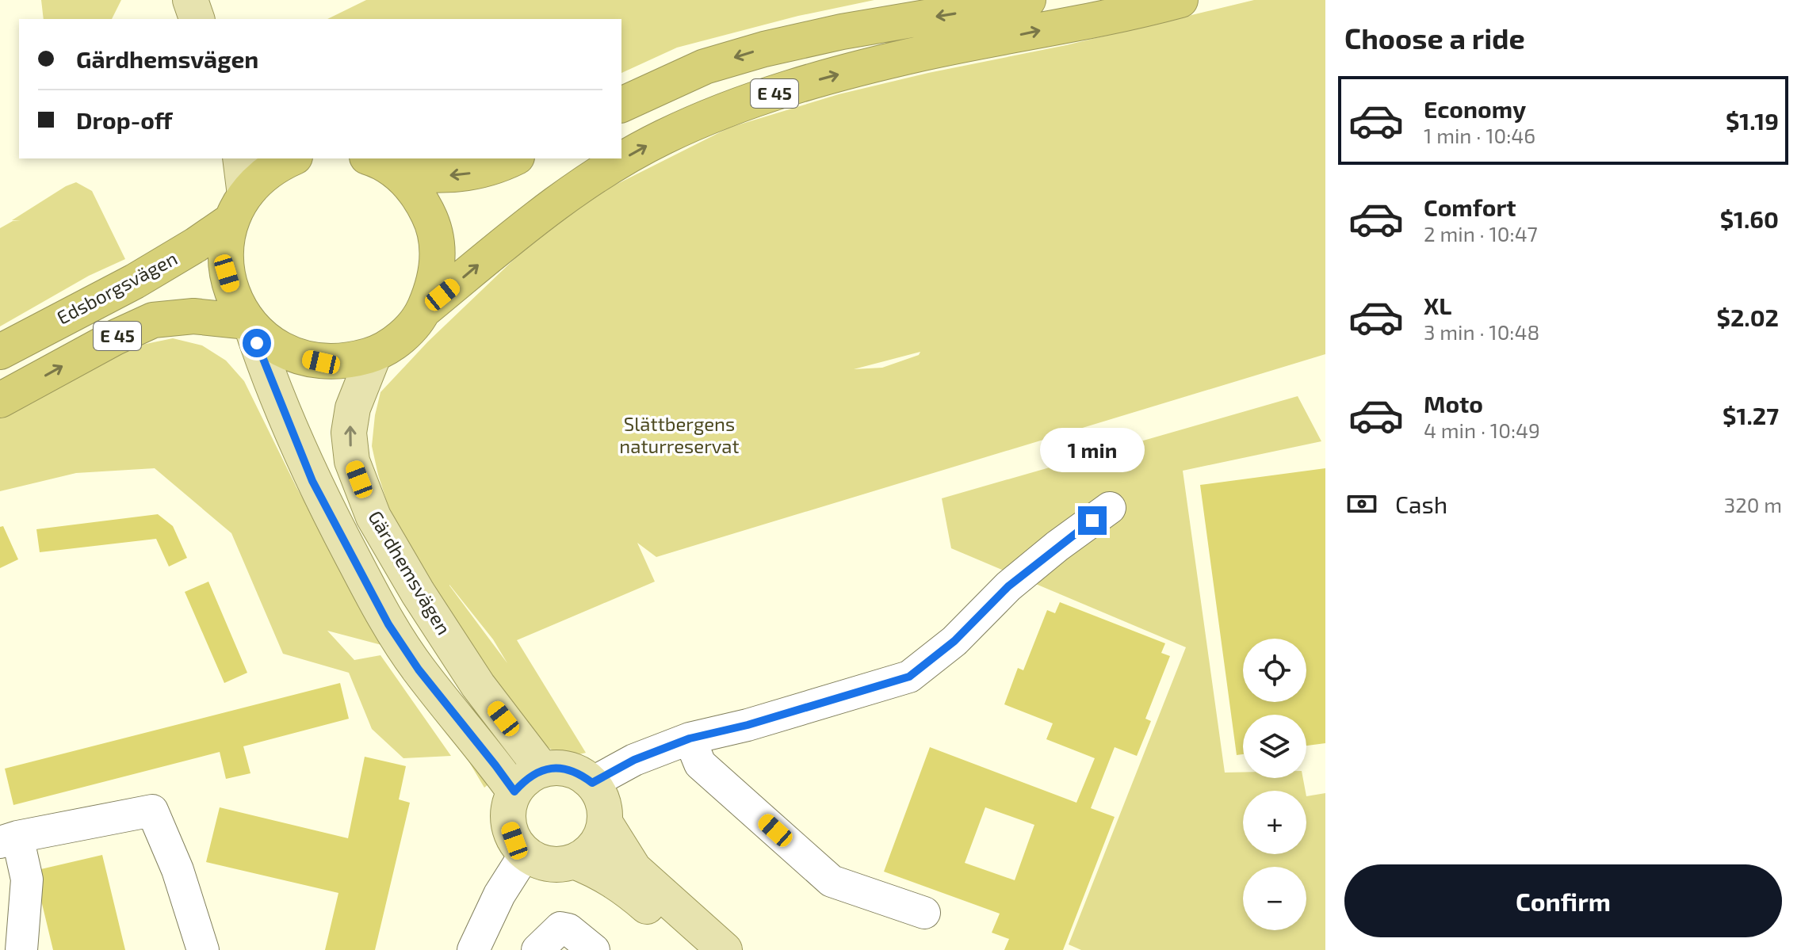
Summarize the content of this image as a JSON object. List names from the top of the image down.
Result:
{
  "streets": {
    "highway": ["E 45", "Edsborgsvägen"],
    "main road": ["Gärdhemsvägen"]
  },
  "crossings": [
    ["E 45", "Edsborgsvägen"],
    ["E 45", "Gärdhemsvägen"]
  ],
  "parks": ["Slättbergens naturreservat"],
  "page": {
    "heading": "Choose a ride",
    "banner": ["Gärdhemsvägen", "Drop-off"],
    "list": [
      {
        "name": "Economy",
        "note": "1 min · 10:46",
        "value": "$1.19"
      },
      {
        "name": "Comfort",
        "note": "2 min · 10:47",
        "value": "$1.60"
      },
      {
        "name": "XL",
        "note": "3 min · 10:48",
        "value": "$2.02"
      },
      {
        "name": "Moto",
        "note": "4 min · 10:49",
        "value": "$1.27"
      }
    ],
    "bubble": "1 min",
    "pay": ["Cash", "320 m"],
    "map_buttons": ["+", "−"],
    "buttons": "Confirm"
  }
}
